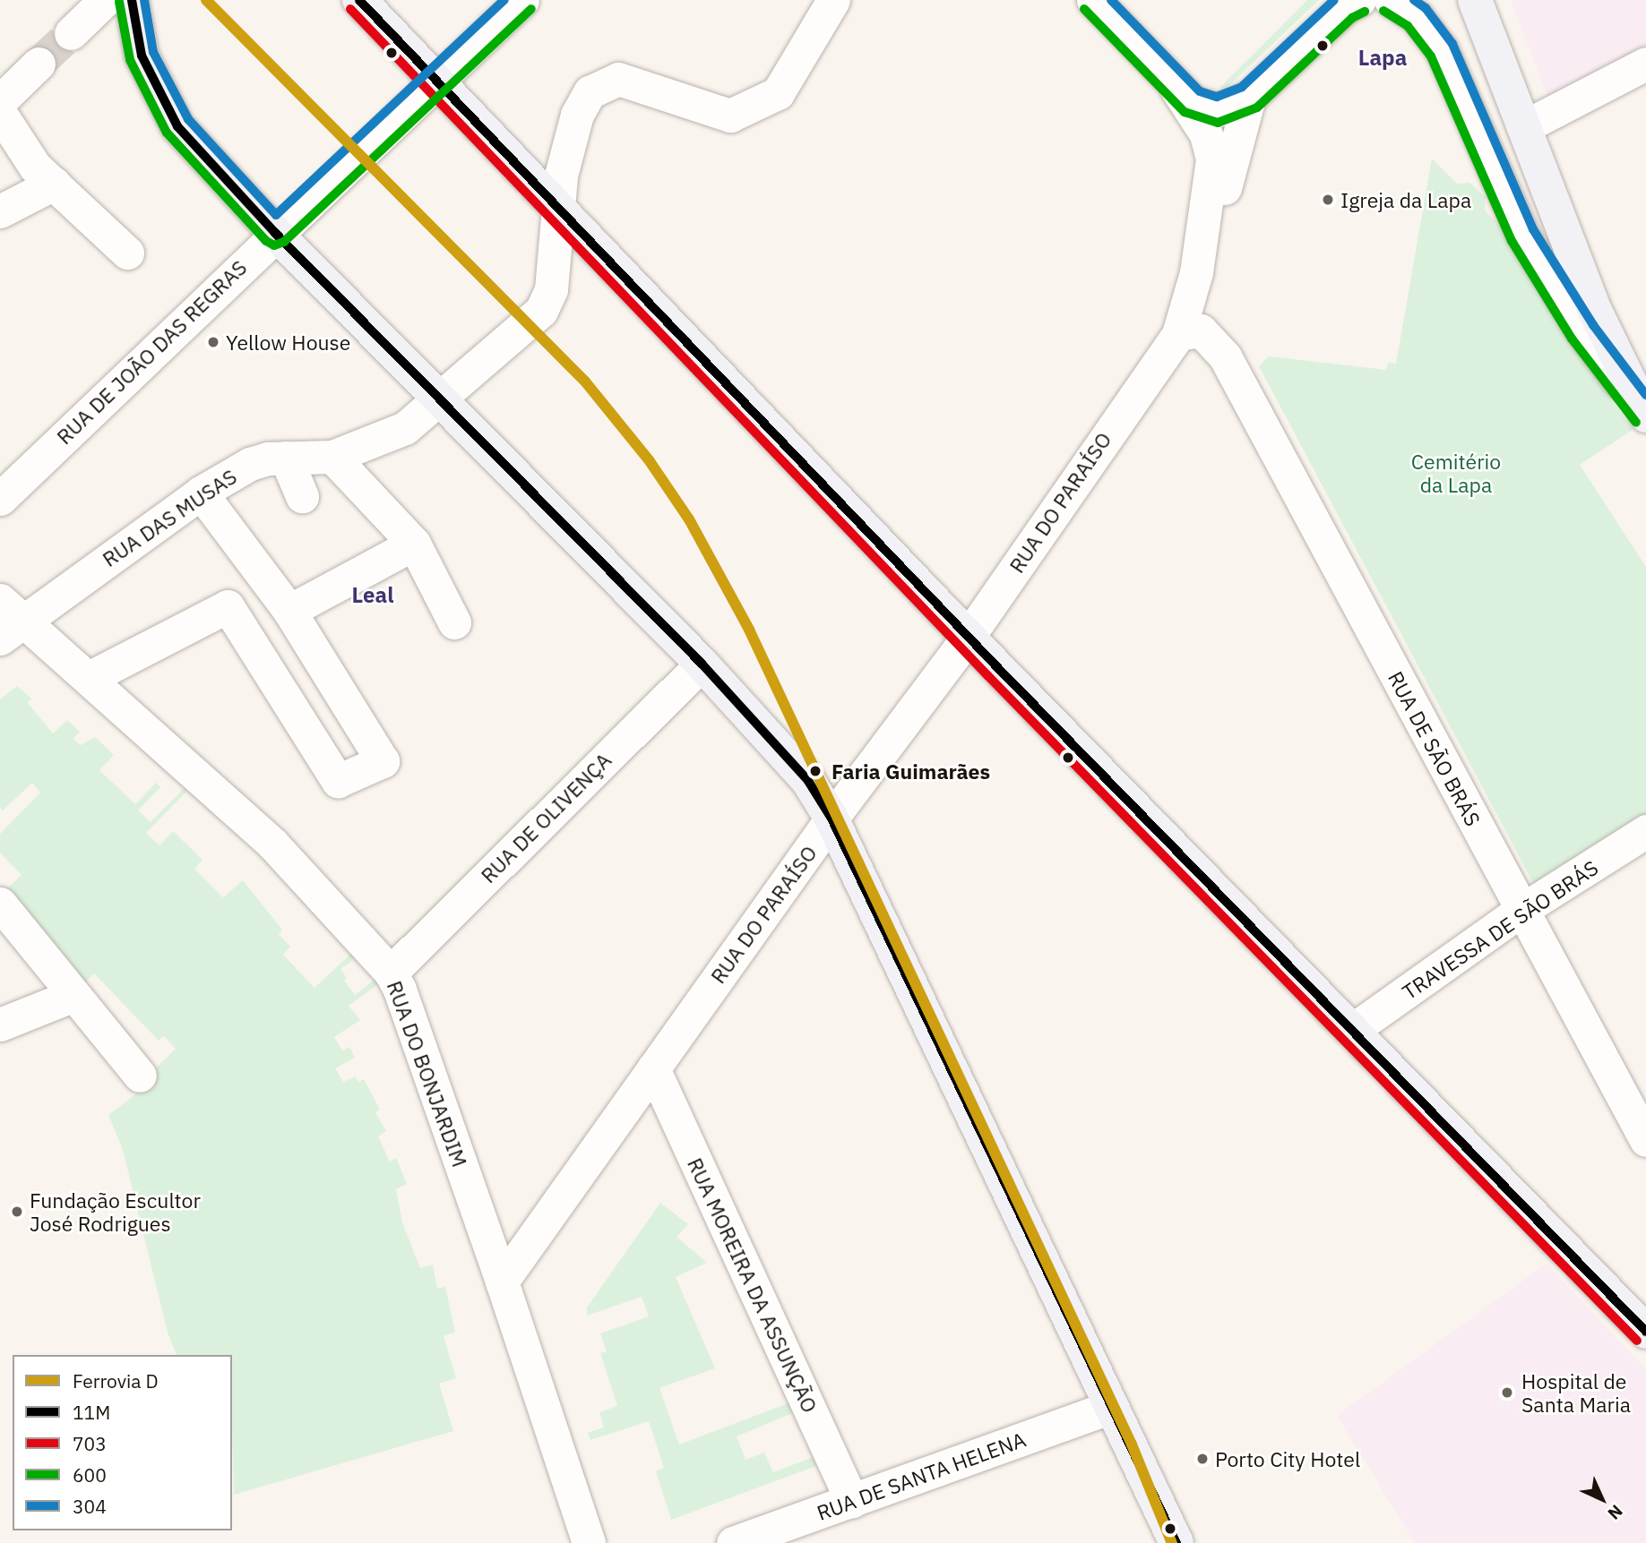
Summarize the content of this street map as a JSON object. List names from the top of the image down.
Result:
{
  "streets": {
    "street": [
      "RUA DE JOÃO DAS REGRAS",
      "RUA DO PARAÍSO",
      "RUA DAS MUSAS",
      "RUA DE SÃO BRÁS",
      "RUA DE OLIVENÇA",
      "TRAVESSA DE SÃO BRÁS",
      "RUA DO BONJARDIM",
      "RUA MOREIRA DA ASSUNÇÃO",
      "RUA DE SANTA HELENA"
    ]
  },
  "crossings": [
    ["RUA DO PARAÍSO", "RUA DO BONJARDIM"],
    ["RUA DO PARAÍSO", "RUA MOREIRA DA ASSUNÇÃO"],
    ["RUA DAS MUSAS", "RUA DO BONJARDIM"],
    ["RUA DE SÃO BRÁS", "TRAVESSA DE SÃO BRÁS"],
    ["RUA DE OLIVENÇA", "RUA DO BONJARDIM"],
    ["RUA MOREIRA DA ASSUNÇÃO", "RUA DE SANTA HELENA"]
  ],
  "districts": ["Lapa", "Leal"],
  "parks": ["Cemitério da Lapa"],
  "places": [
    "Igreja da Lapa",
    "Yellow House",
    "Faria Guimarães",
    "Fundação Escultor José Rodrigues",
    "Hospital de Santa Maria",
    "Porto City Hotel"
  ],
  "lines": [
    "rail line D",
    "transit line 11M",
    "transit line 304",
    "transit line 600",
    "transit line 703"
  ],
  "legend": [
    "Ferrovia D",
    "11M",
    "703",
    "600",
    "304"
  ],
  "north": "bottom right"
}
